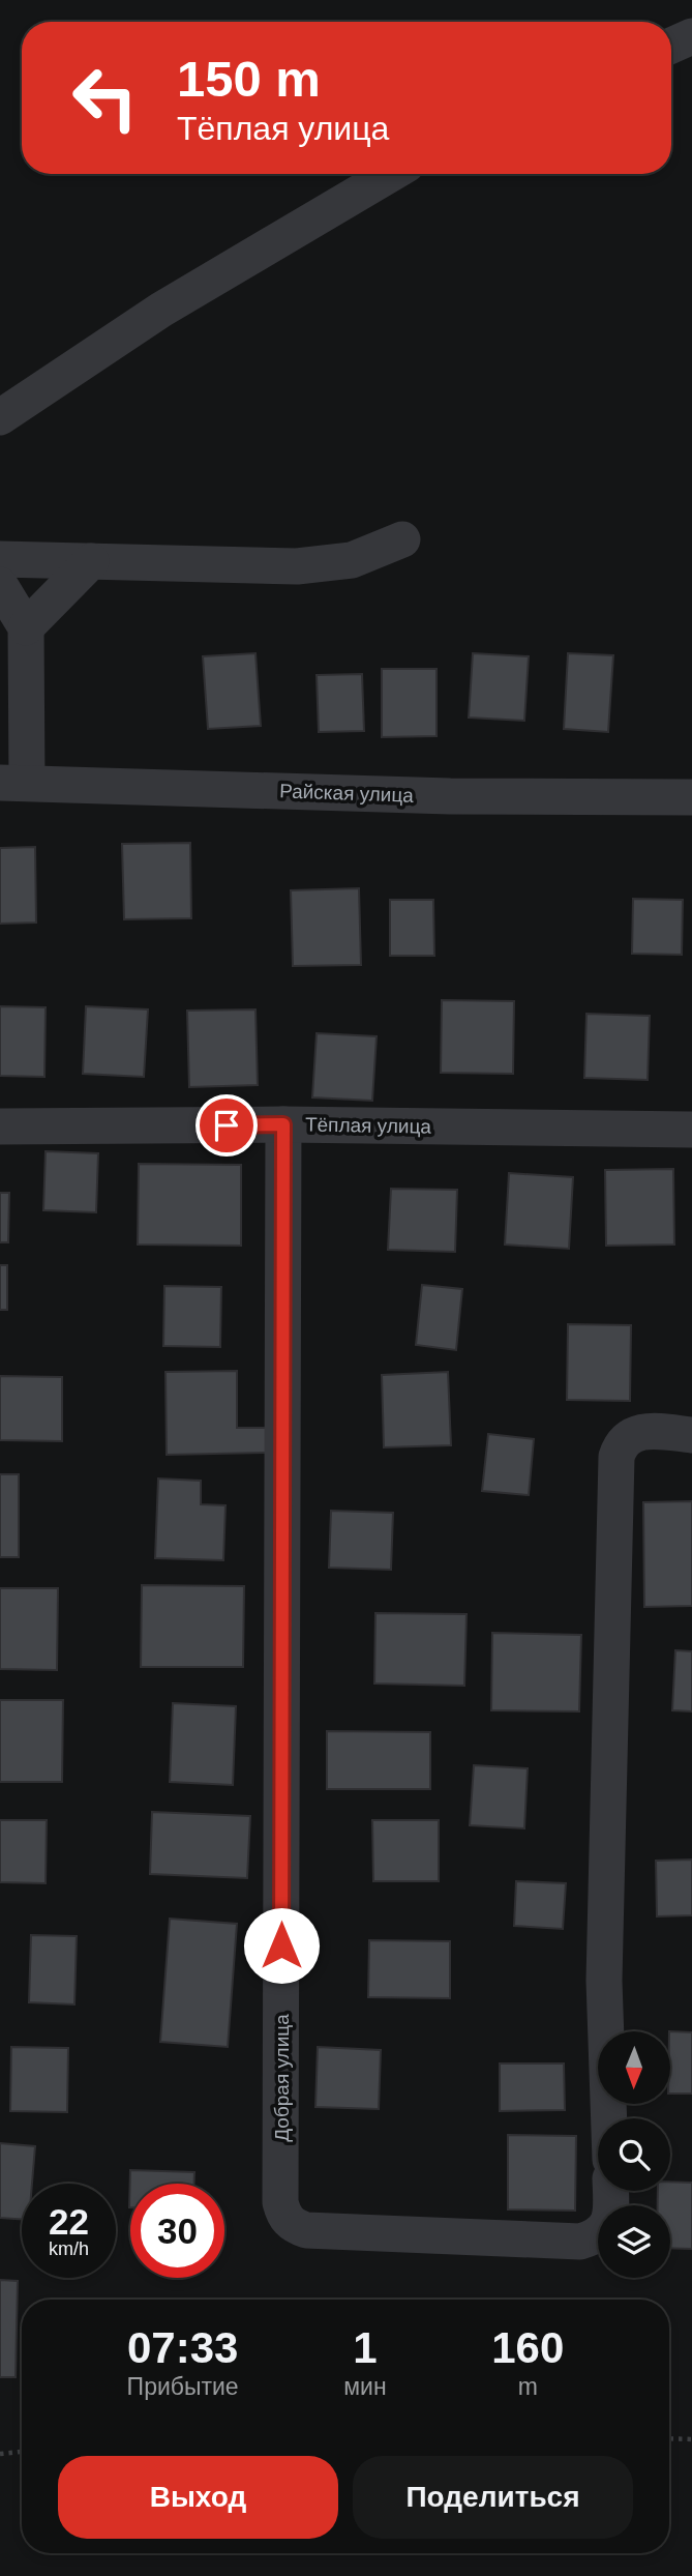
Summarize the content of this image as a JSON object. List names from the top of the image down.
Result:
{
  "streets": {
    "street": ["Райская улица", "Тёплая улица", "Добрая улица"]
  },
  "crossings": [
    ["Тёплая улица", "Добрая улица"]
  ],
  "north": "bottom",
  "page": {
    "turn": ["150 m", "Тёплая улица"],
    "speed": "22 km/h",
    "limit": "30",
    "eta": [
      "07:33",
      "Прибытие",
      "1",
      "мин",
      "160",
      "m"
    ],
    "buttons": ["Выход", "Поделиться"]
  }
}
